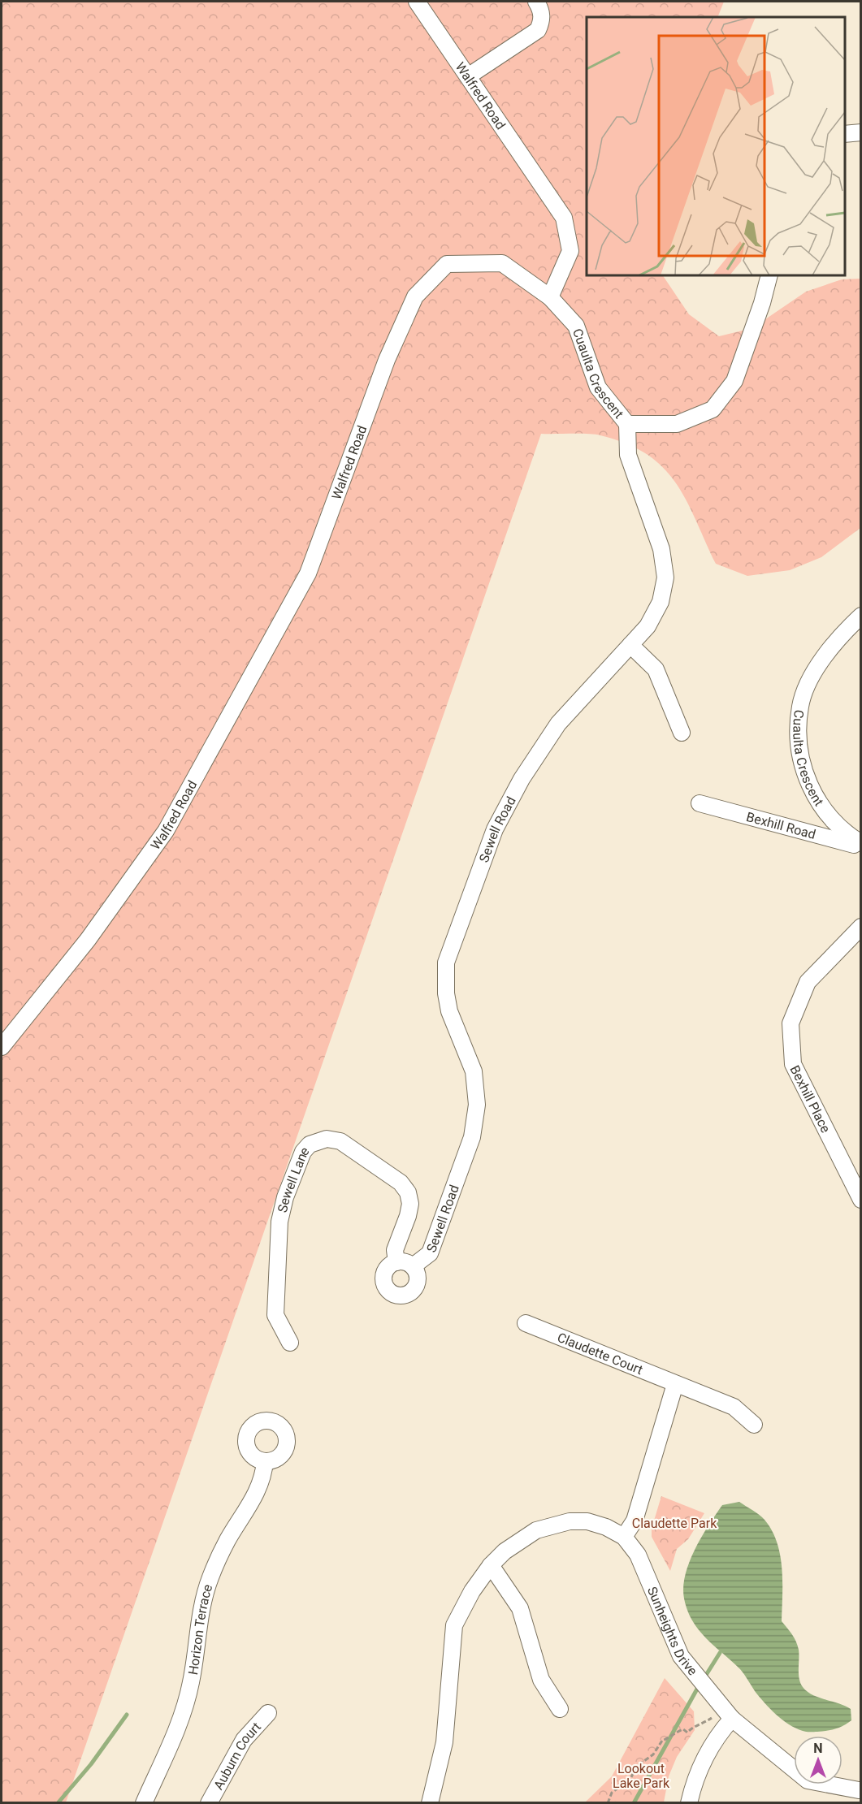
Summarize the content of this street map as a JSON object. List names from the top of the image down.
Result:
{
  "streets": {
    "street": [
      "Walfred Road",
      "Cuaulta Crescent",
      "Bexhill Road",
      "Sewell Road",
      "Bexhill Place",
      "Sewell Lane",
      "Claudette Court",
      "Horizon Terrace",
      "Sunheights Drive",
      "Auburn Court"
    ]
  },
  "crossings": [
    ["Walfred Road", "Cuaulta Crescent"],
    ["Cuaulta Crescent", "Bexhill Road"],
    ["Cuaulta Crescent", "Sewell Road"],
    ["Sewell Road", "Sewell Lane"]
  ],
  "parks": ["Claudette Park", "Lookout Lake Park"],
  "north": "top"
}
